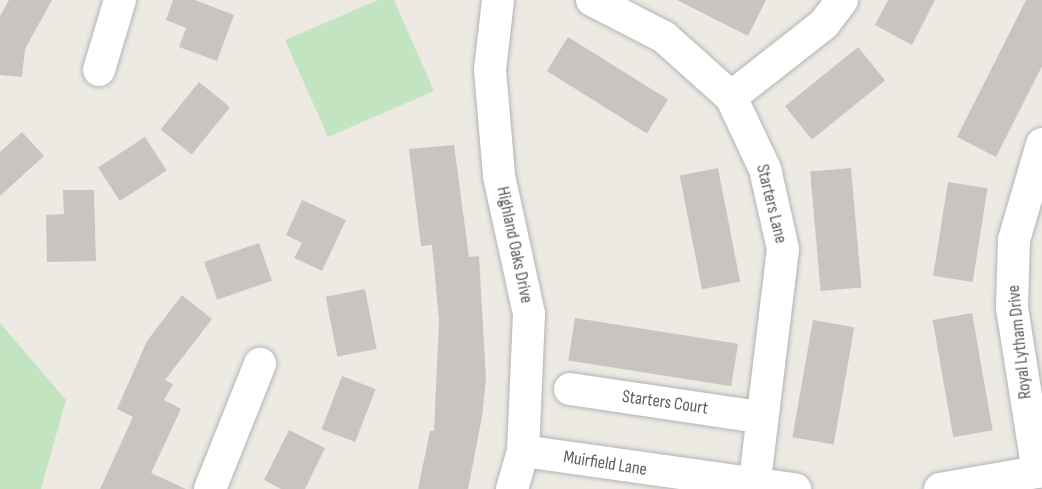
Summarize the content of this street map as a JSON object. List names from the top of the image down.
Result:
{
  "streets": {
    "street": [
      "Starters Lane",
      "Highland Oaks Drive",
      "Royal Lytham Drive",
      "Starters Court",
      "Muirfield Lane"
    ]
  },
  "crossings": [
    ["Starters Lane", "Starters Court"],
    ["Starters Lane", "Muirfield Lane"],
    ["Highland Oaks Drive", "Muirfield Lane"]
  ]
}
